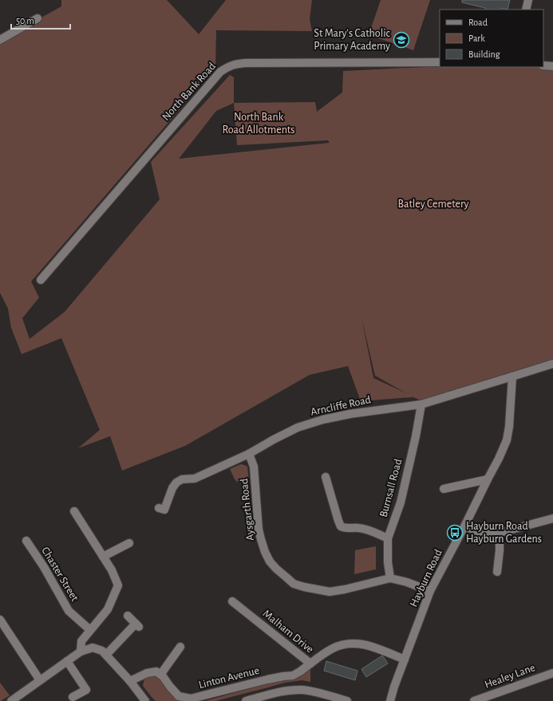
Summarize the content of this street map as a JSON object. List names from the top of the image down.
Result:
{
  "streets": {
    "street": [
      "North Bank Road",
      "Arncliffe Road",
      "Burnsall Road",
      "Aysgarth Road",
      "Chaster Street",
      "Hayburn Road",
      "Malham Drive",
      "Healey Lane",
      "Linton Avenue"
    ]
  },
  "crossings": [
    ["Arncliffe Road", "Burnsall Road"],
    ["Arncliffe Road", "Aysgarth Road"],
    ["Arncliffe Road", "Hayburn Road"],
    ["Burnsall Road", "Aysgarth Road"],
    ["Aysgarth Road", "Hayburn Road"],
    ["Hayburn Road", "Malham Drive"],
    ["Malham Drive", "Linton Avenue"]
  ],
  "parks": ["North Bank Road Allotments", "Batley Cemetery"],
  "places": {
    "school or university": ["St Mary's Catholic Primary Academy"],
    "bus stop": ["Hayburn Road Hayburn Gardens"]
  },
  "legend": ["Road", "Park", "Building"],
  "scale_bar": "50 m"
}
